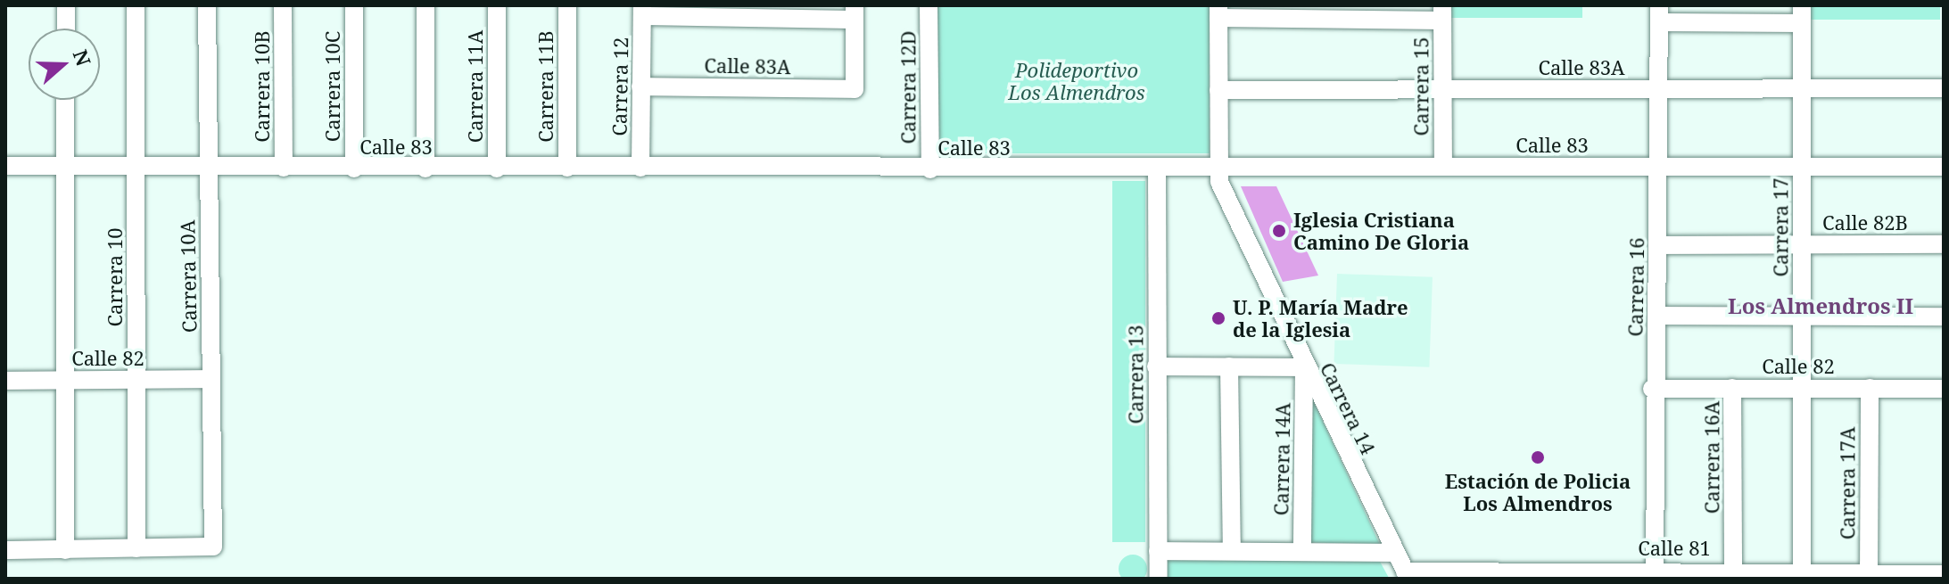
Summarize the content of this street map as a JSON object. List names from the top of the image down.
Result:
{
  "streets": {
    "street": [
      "Calle 83A",
      "Carrera 10B",
      "Carrera 10C",
      "Carrera 11A",
      "Carrera 11B",
      "Carrera 12",
      "Carrera 15",
      "Carrera 12D",
      "Calle 83",
      "Calle 82B",
      "Carrera 17",
      "Carrera 10A",
      "Carrera 10",
      "Carrera 16",
      "Calle 82",
      "Carrera 13",
      "Carrera 14",
      "Carrera 16A",
      "Carrera 14A",
      "Carrera 17A",
      "Calle 81"
    ]
  },
  "crossings": [
    ["Calle 83A", "Carrera 12"],
    ["Calle 83A", "Carrera 15"],
    ["Calle 83A", "Carrera 17"],
    ["Calle 83A", "Carrera 16"],
    ["Calle 83A", "Carrera 14"],
    ["Carrera 10B", "Calle 83"],
    ["Carrera 10C", "Calle 83"],
    ["Carrera 11A", "Calle 83"],
    ["Carrera 11B", "Calle 83"],
    ["Carrera 12", "Calle 83"],
    ["Carrera 15", "Calle 83"],
    ["Carrera 12D", "Calle 83"],
    ["Calle 83", "Carrera 17"],
    ["Calle 83", "Carrera 10A"],
    ["Calle 83", "Carrera 10"],
    ["Calle 83", "Carrera 16"],
    ["Calle 83", "Carrera 13"],
    ["Calle 83", "Carrera 14"],
    ["Calle 82B", "Carrera 17"],
    ["Calle 82B", "Carrera 16"],
    ["Carrera 17", "Calle 82"],
    ["Carrera 17", "Calle 81"],
    ["Carrera 10A", "Carrera 10"],
    ["Carrera 10A", "Calle 82"],
    ["Carrera 10", "Calle 82"],
    ["Carrera 16", "Calle 82"],
    ["Carrera 16", "Calle 81"],
    ["Calle 82", "Carrera 16A"],
    ["Calle 82", "Carrera 17A"],
    ["Carrera 14", "Carrera 14A"],
    ["Carrera 14", "Calle 81"],
    ["Carrera 16A", "Calle 81"],
    ["Carrera 17A", "Calle 81"]
  ],
  "districts": ["Los Almendros II"],
  "parks": ["Polideportivo Los Almendros"],
  "places": ["Iglesia Cristiana Camino De Gloria", "U. P. María Madre de la Iglesia", "Estación de Policia Los Almendros"],
  "north": "right"
}
